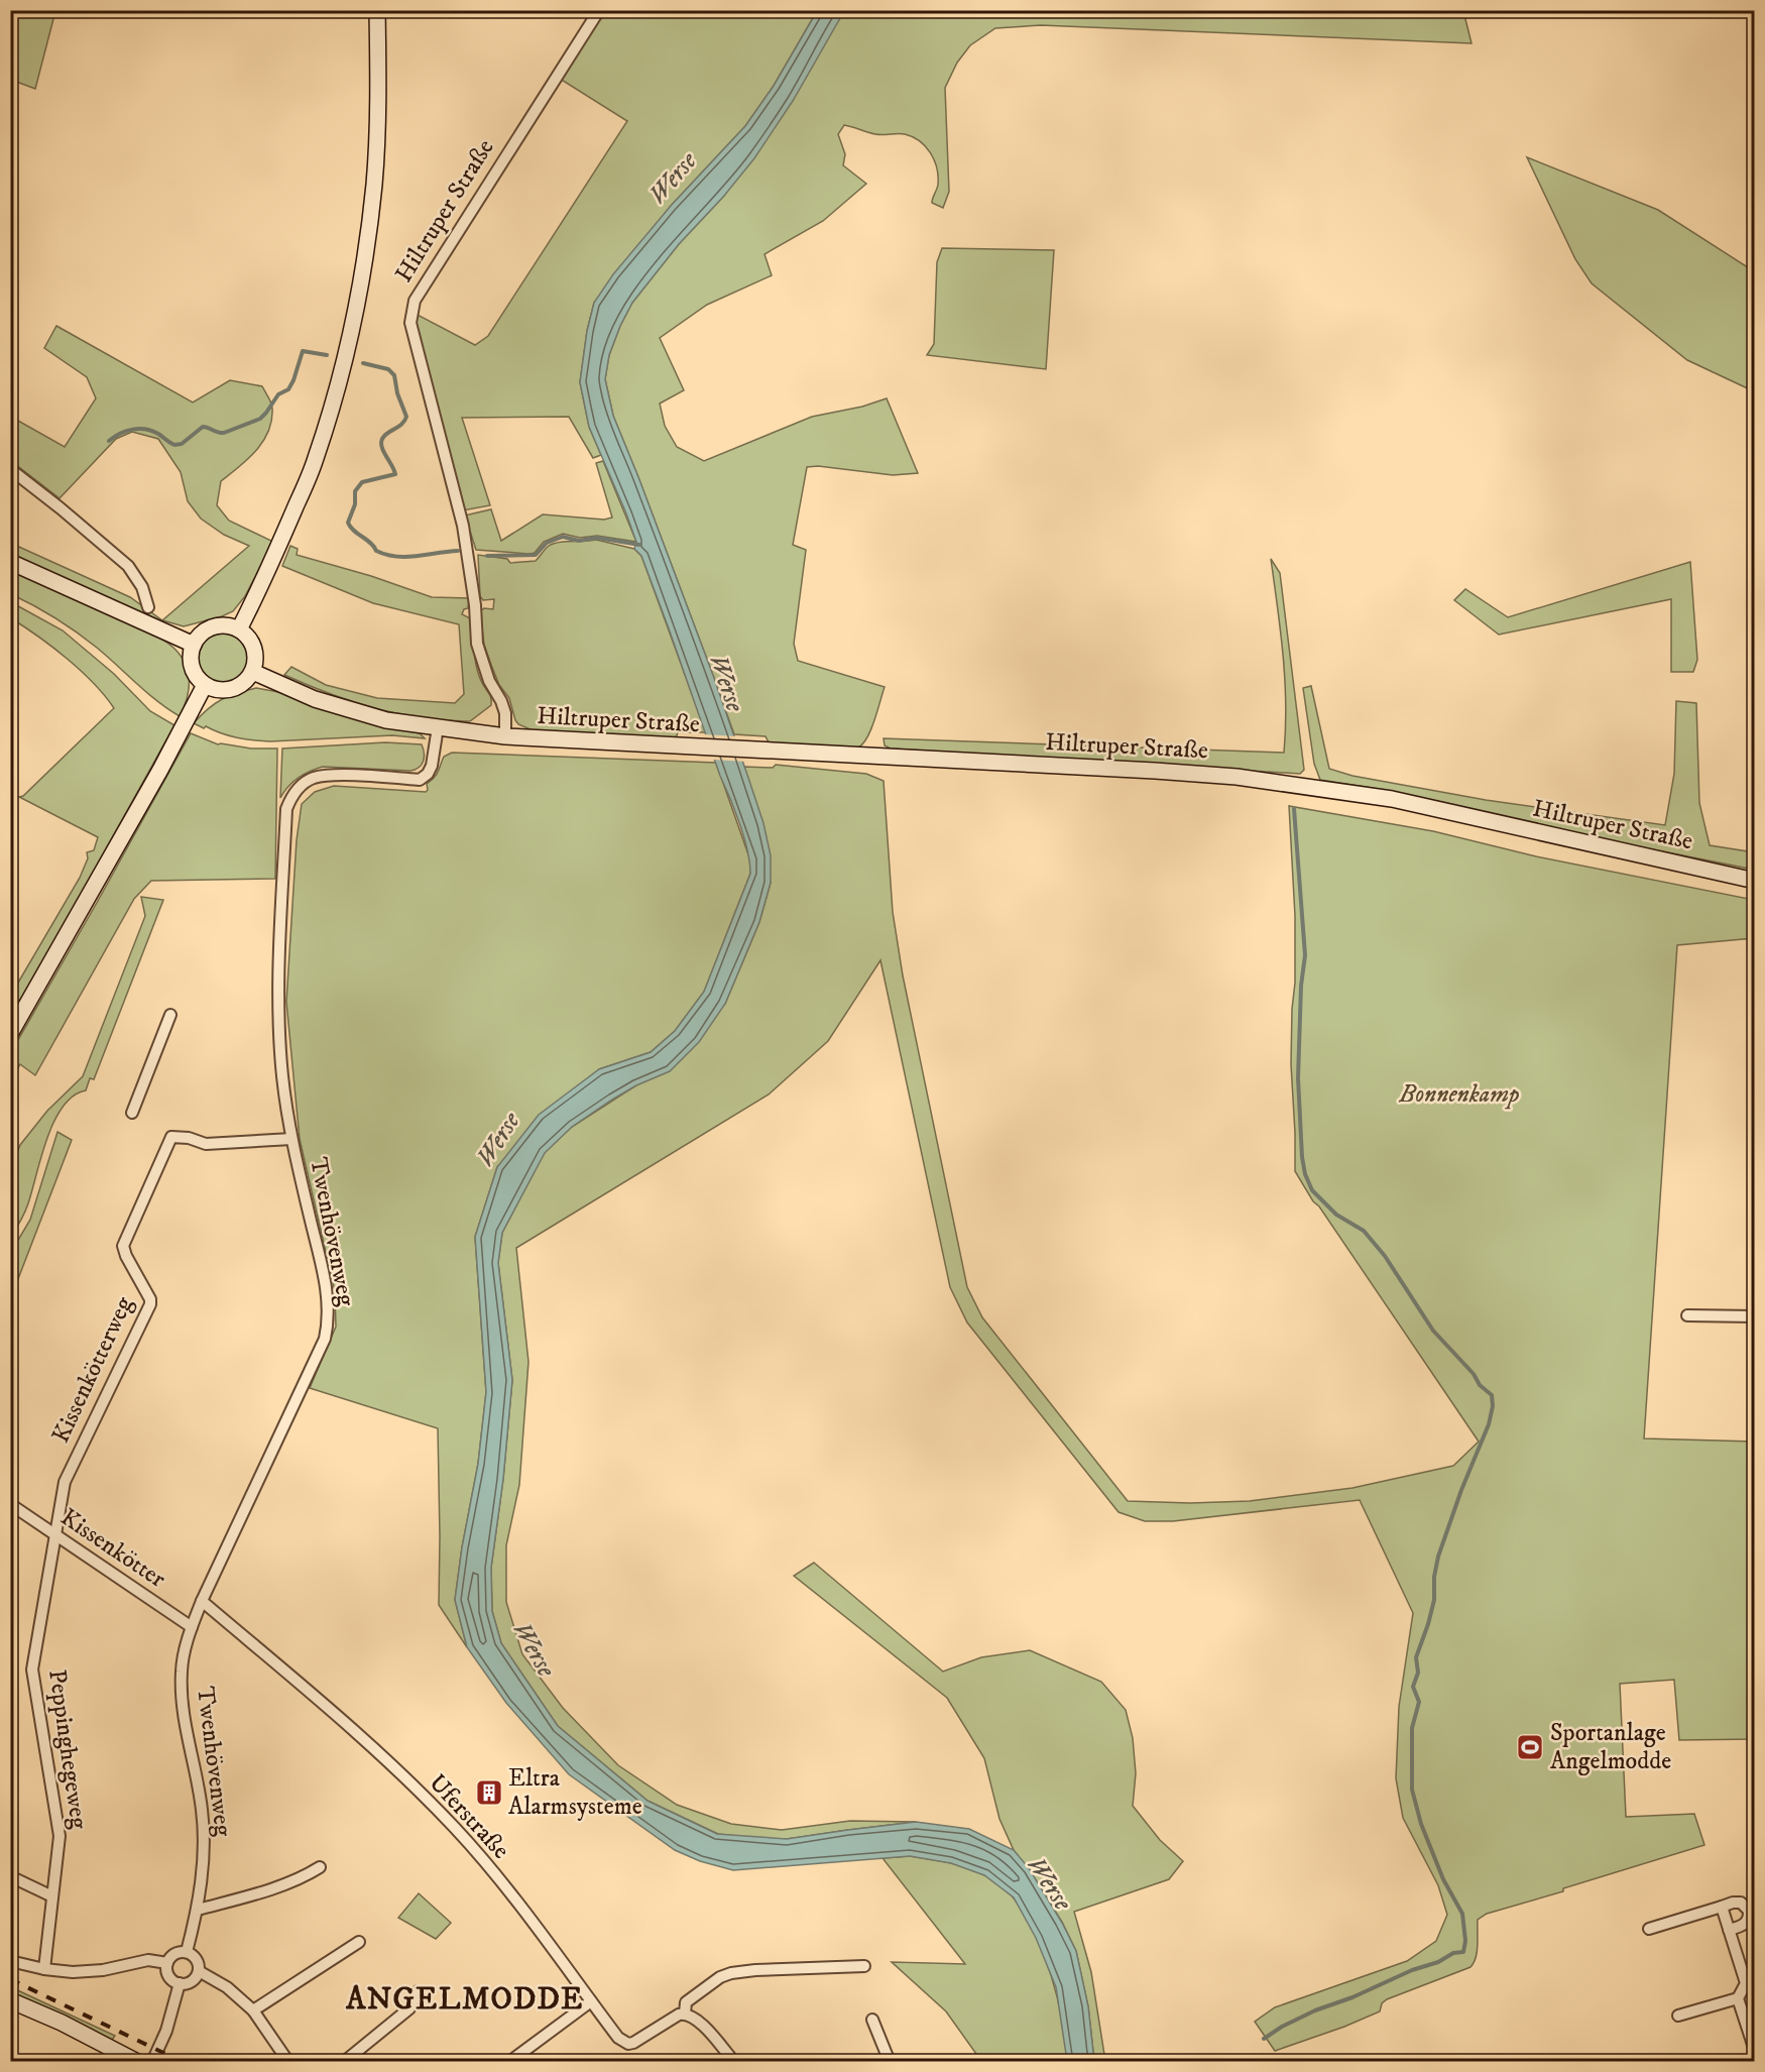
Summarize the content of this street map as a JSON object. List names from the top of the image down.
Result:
{
  "streets": {
    "street": [
      "Hiltruper Straße",
      "Twenhövenweg",
      "Kissenkötterweg",
      "Kissenkötter",
      "Peppinghegeweg",
      "Uferstraße"
    ]
  },
  "crossings": [
    ["Hiltruper Straße", "Twenhövenweg"],
    ["Twenhövenweg", "Kissenkötterweg"],
    ["Twenhövenweg", "Kissenkötter"],
    ["Twenhövenweg", "Uferstraße"],
    ["Kissenkötterweg", "Kissenkötter"],
    ["Kissenkötterweg", "Peppinghegeweg"],
    ["Kissenkötter", "Peppinghegeweg"]
  ],
  "districts": ["ANGELMODDE"],
  "water": ["Werse"],
  "parks": ["Bonnenkamp"],
  "places": {
    "sports": ["Sportanlage Angelmodde"],
    "building": ["Eltra Alarmsysteme"]
  }
}
